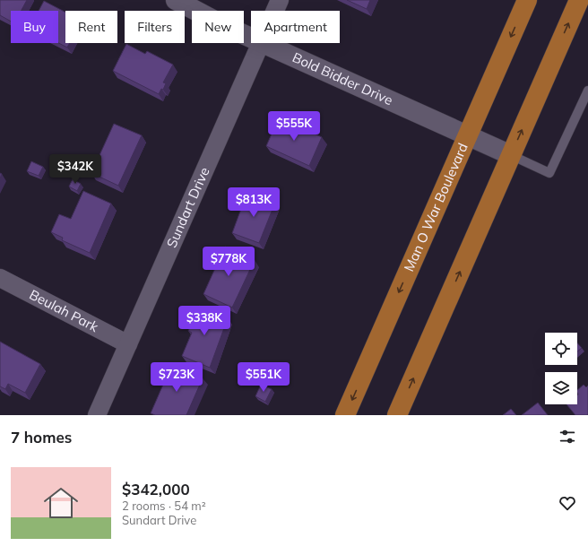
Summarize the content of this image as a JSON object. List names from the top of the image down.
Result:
{
  "streets": {
    "main road": ["Man O War Boulevard"],
    "street": ["Bold Bidder Drive", "Sundart Drive", "Beulah Park"]
  },
  "crossings": [
    ["Bold Bidder Drive", "Man O War Boulevard"],
    ["Sundart Drive", "Beulah Park"]
  ],
  "page": {
    "chip": [
      "Buy",
      "Rent",
      "Filters",
      "New",
      "Apartment"
    ],
    "price": [
      "$555K",
      "$342K",
      "$813K",
      "$778K",
      "$338K",
      "$723K",
      "$551K"
    ],
    "heading": "7 homes",
    "list": [
      {
        "name": "$342,000",
        "note": "2 rooms · 54 m² · Sundart Drive"
      }
    ]
  }
}
